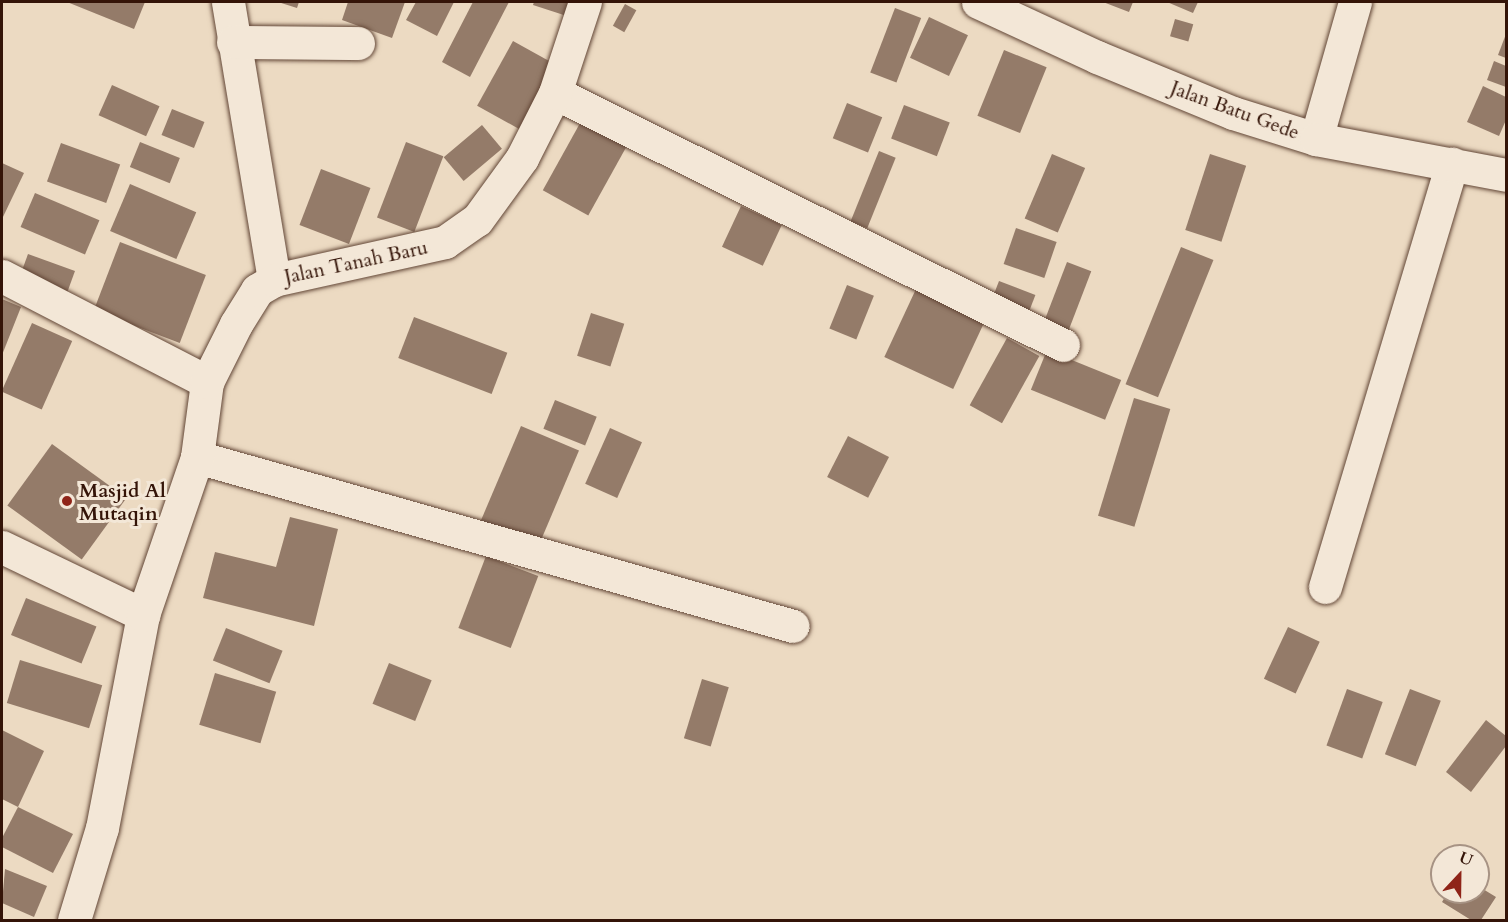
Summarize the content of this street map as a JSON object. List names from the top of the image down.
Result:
{
  "streets": {
    "street": ["Jalan Batu Gede", "Jalan Tanah Baru"]
  },
  "places": ["Masjid Al Mutaqin"],
  "north": "top"
}
